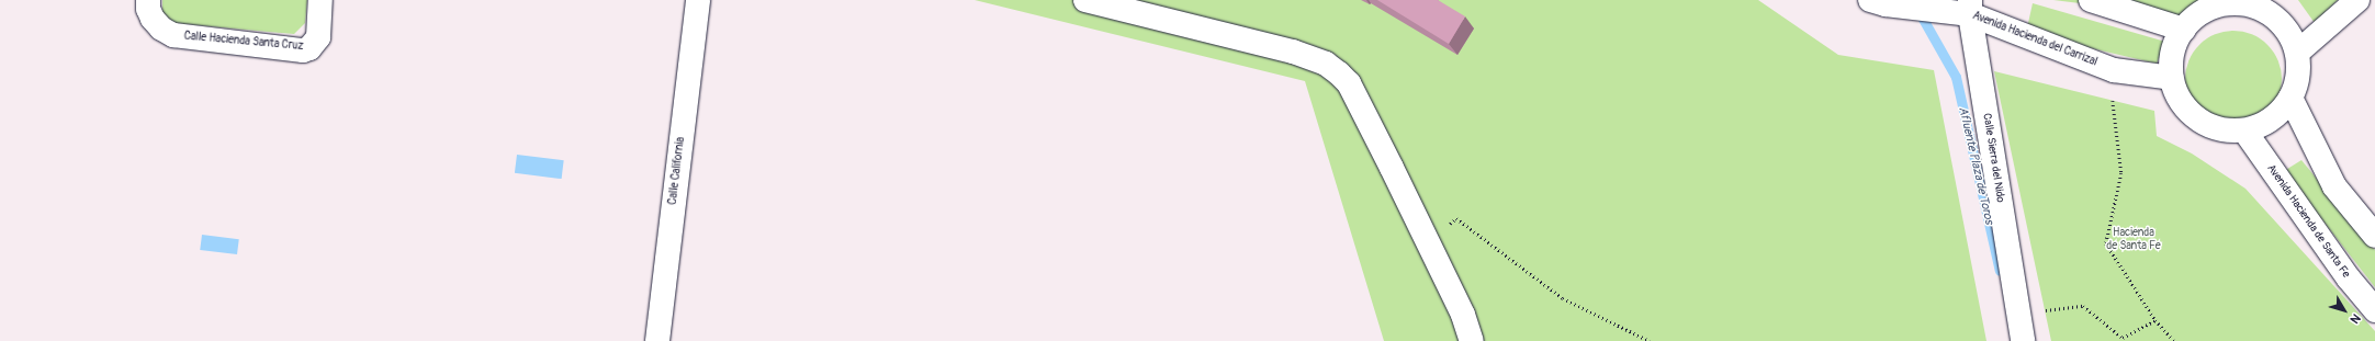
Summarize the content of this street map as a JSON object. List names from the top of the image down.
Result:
{
  "streets": {
    "street": [
      "Avenida Hacienda del Carrizal",
      "Calle Hacienda Santa Cruz",
      "Calle Sierra del Nido",
      "Calle California",
      "Avenida Hacienda de Santa Fe"
    ]
  },
  "crossings": [
    ["Avenida Hacienda del Carrizal", "Calle Sierra del Nido"],
    ["Avenida Hacienda del Carrizal", "Avenida Hacienda de Santa Fe"]
  ],
  "water": ["Afluente Plaza de Toros"],
  "parks": ["Hacienda de Santa Fe"],
  "north": "bottom right"
}
